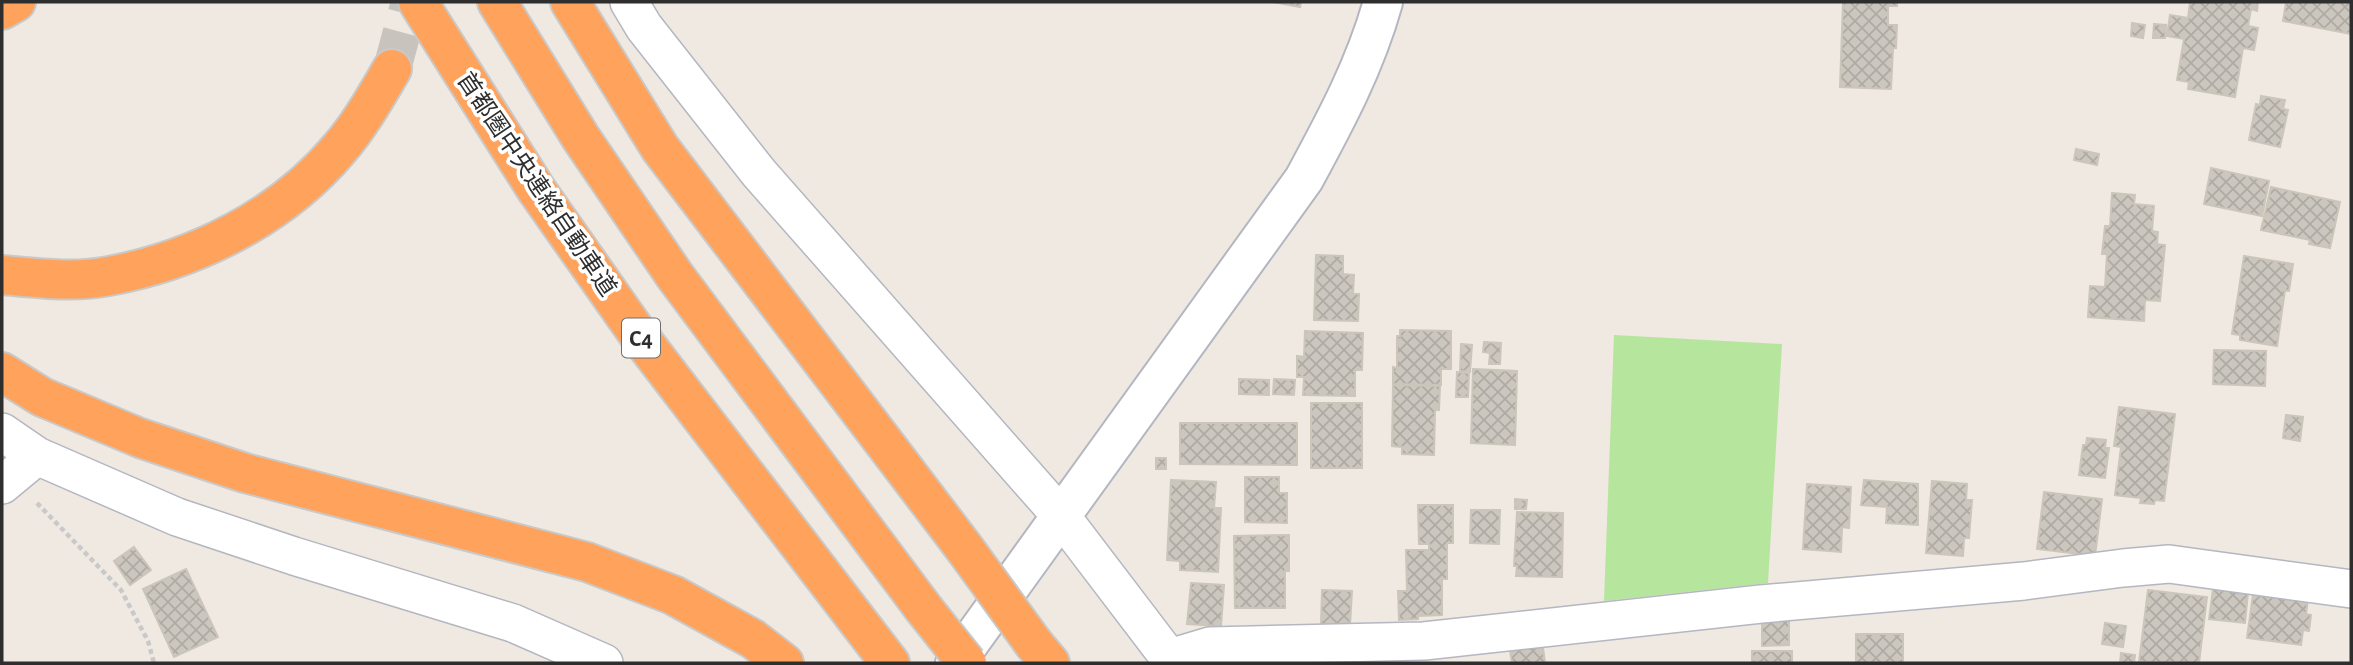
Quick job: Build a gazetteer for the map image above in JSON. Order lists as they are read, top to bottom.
{
  "streets": {
    "highway": ["首都圏中央連絡自動車道", "C4"]
  }
}
